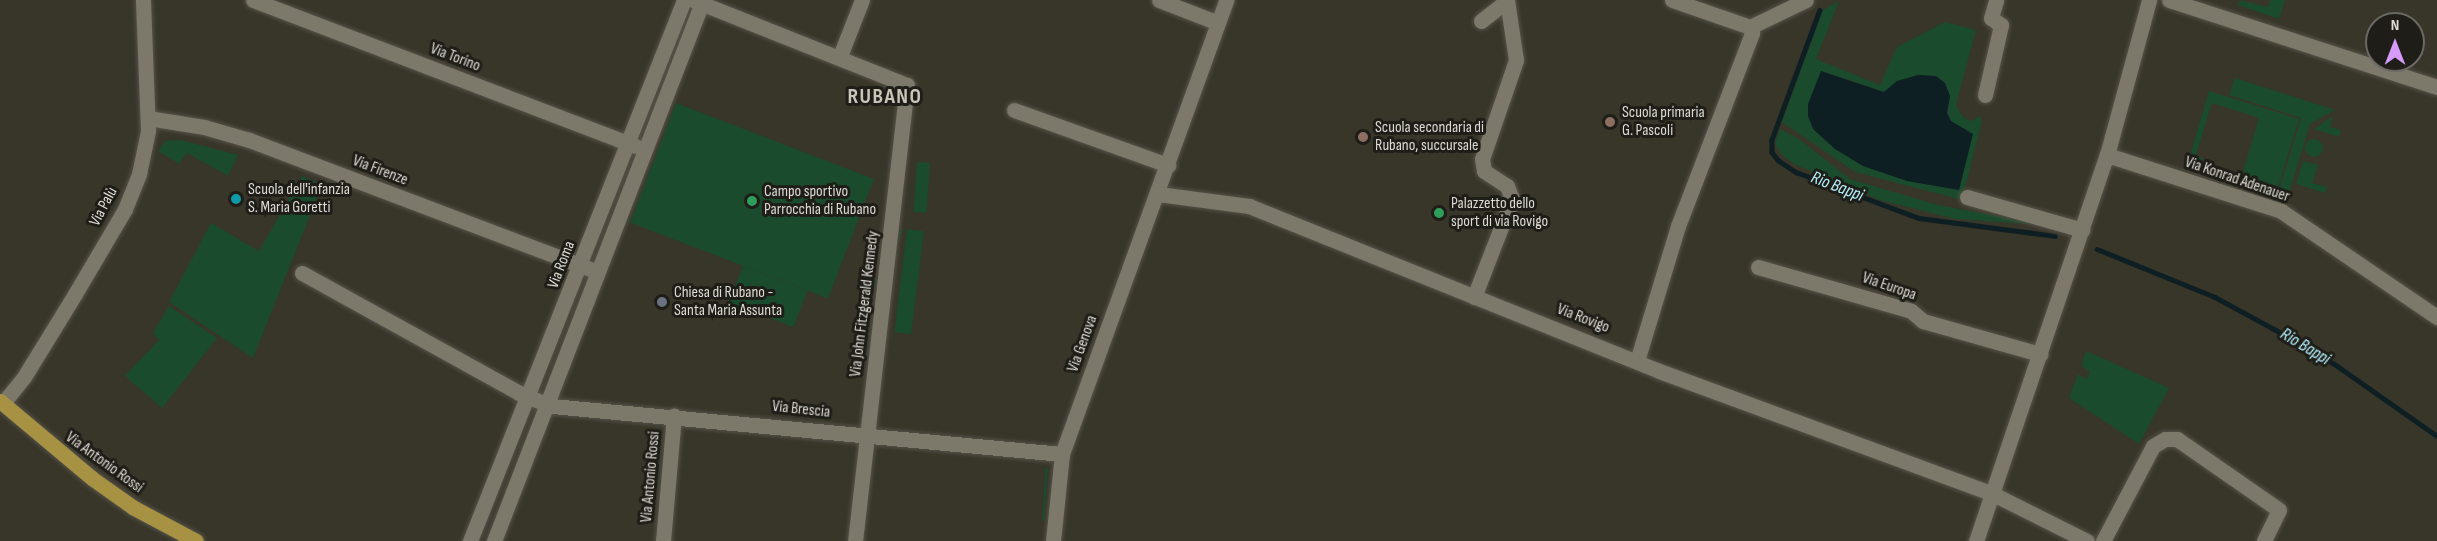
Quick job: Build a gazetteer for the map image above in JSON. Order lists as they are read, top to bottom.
{
  "streets": {
    "main road": ["Via Antonio Rossi"],
    "street": [
      "Via Torino",
      "Via Firenze",
      "Via Konrad Adenauer",
      "Via Palù",
      "Via Roma",
      "Via Europa",
      "Via John Fitzgerald Kennedy",
      "Via Rovigo",
      "Via Genova",
      "Via Brescia"
    ]
  },
  "crossings": [
    ["Via Torino", "Via Roma"],
    ["Via Firenze", "Via Palù"],
    ["Via Firenze", "Via Roma"],
    ["Via Palù", "Via Antonio Rossi"],
    ["Via Roma", "Via John Fitzgerald Kennedy"],
    ["Via Roma", "Via Brescia"],
    ["Via John Fitzgerald Kennedy", "Via Brescia"],
    ["Via Rovigo", "Via Genova"],
    ["Via Genova", "Via Brescia"],
    ["Via Brescia", "Via Antonio Rossi"]
  ],
  "districts": ["RUBANO"],
  "water": ["Rio Bappi"],
  "places": [
    "Scuola primaria G. Pascoli",
    "Scuola secondaria di Rubano, succursale",
    "Scuola dell'infanzia S. Maria Goretti",
    "Campo sportivo Parrocchia di Rubano",
    "Palazzetto dello sport di via Rovigo",
    "Chiesa di Rubano - Santa Maria Assunta"
  ],
  "north": "top"
}
